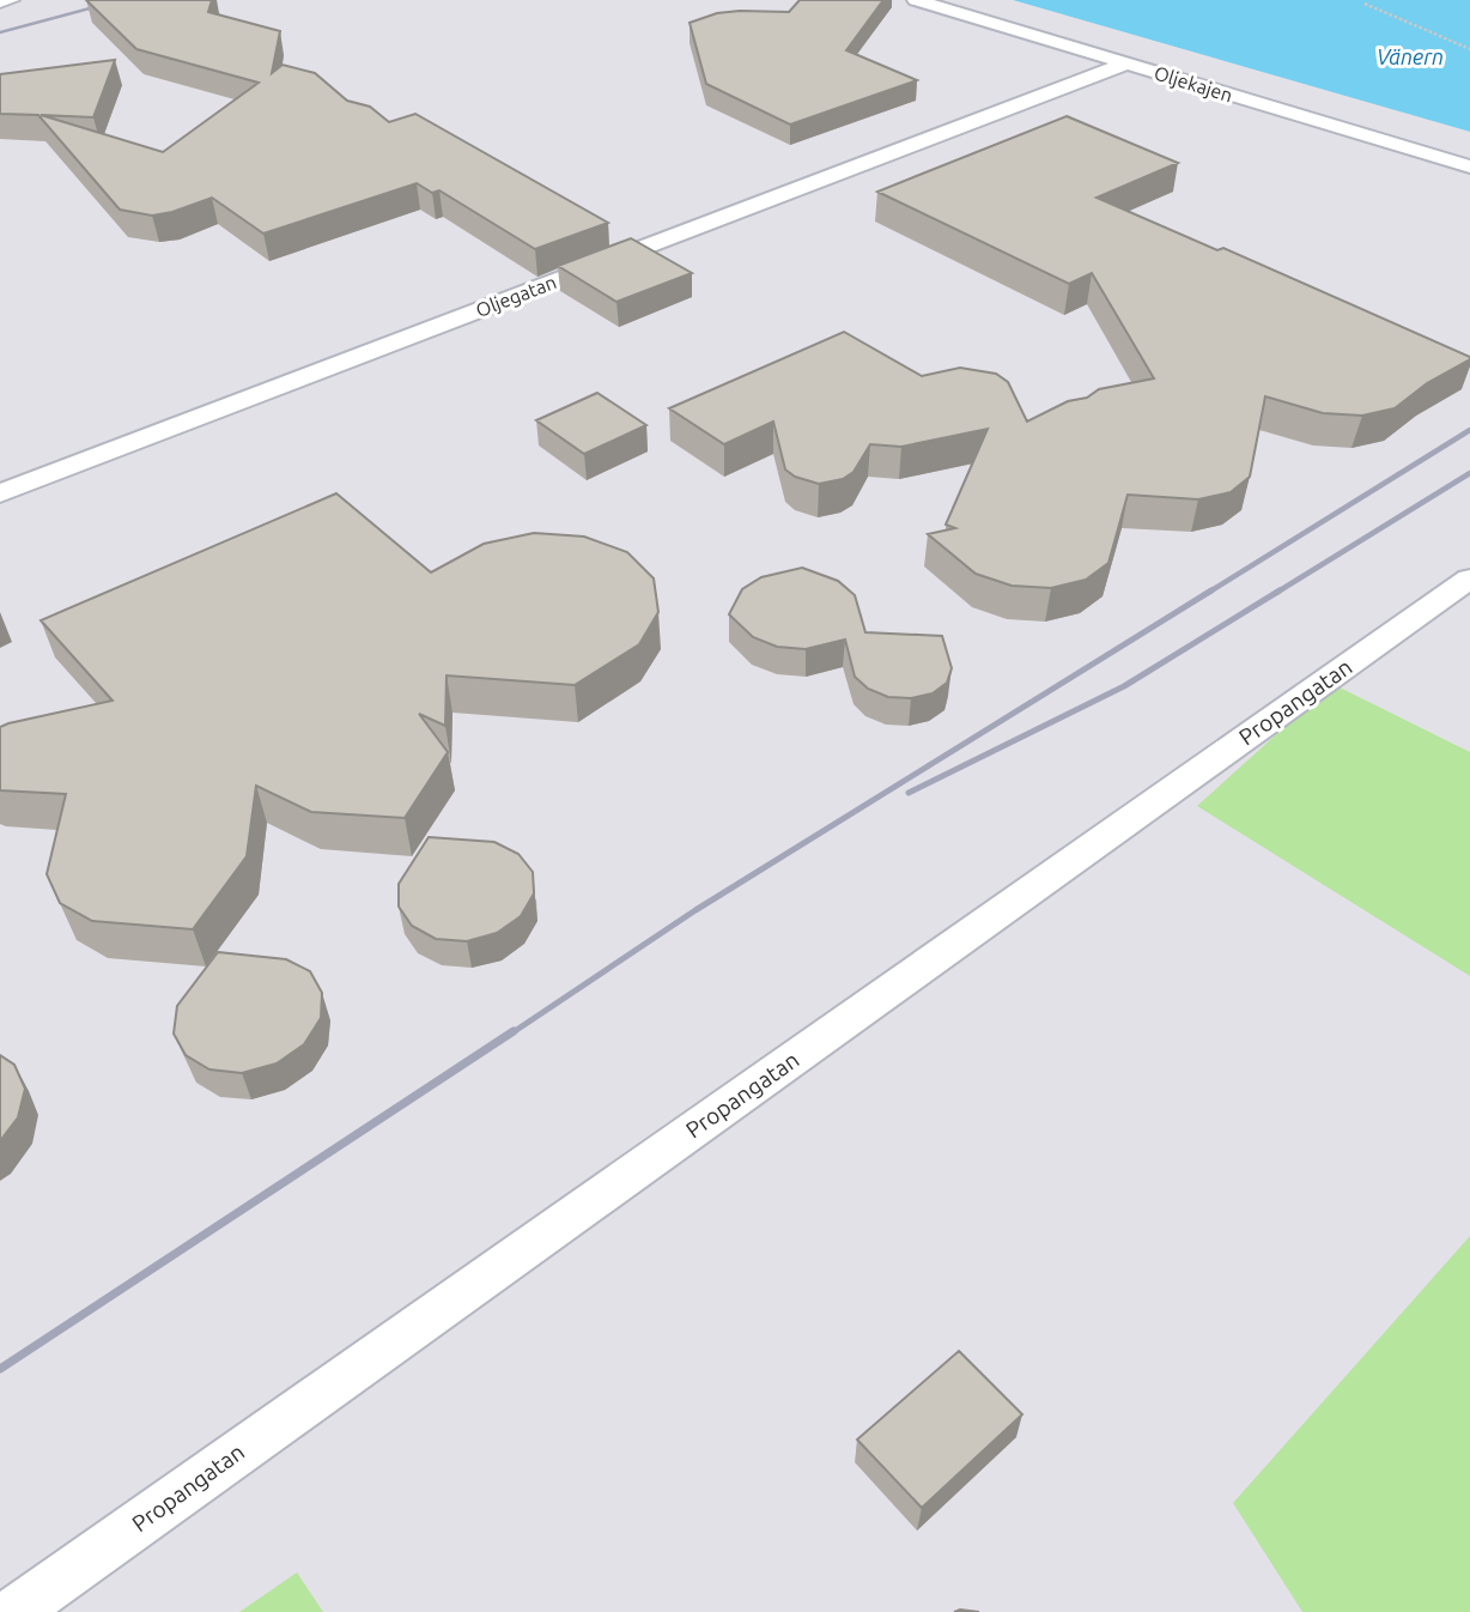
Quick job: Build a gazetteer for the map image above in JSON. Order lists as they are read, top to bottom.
{
  "streets": {
    "lane": ["Oljekajen", "Oljegatan", "Propangatan"]
  },
  "crossings": [
    ["Oljekajen", "Oljegatan"]
  ],
  "water": ["Vänern"]
}
